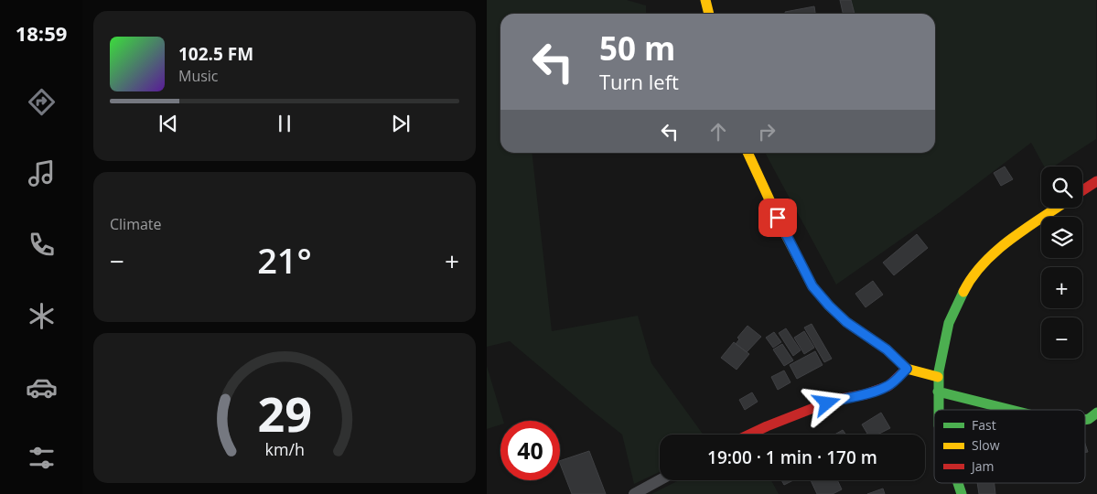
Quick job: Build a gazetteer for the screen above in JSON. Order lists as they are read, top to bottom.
{
  "legend": ["Fast", "Slow", "Jam"],
  "page": {
    "tabs": "18:59",
    "turn": ["50 m", "Turn left"],
    "song": ["102.5 FM", "Music"],
    "map_buttons": ["+", "−"],
    "tile": "Climate",
    "heat": ["−", "21°", "+"],
    "limit": "40",
    "trip": "19:00 · 1 min · 170 m",
    "gauge": ["29", "km/h"]
  }
}
